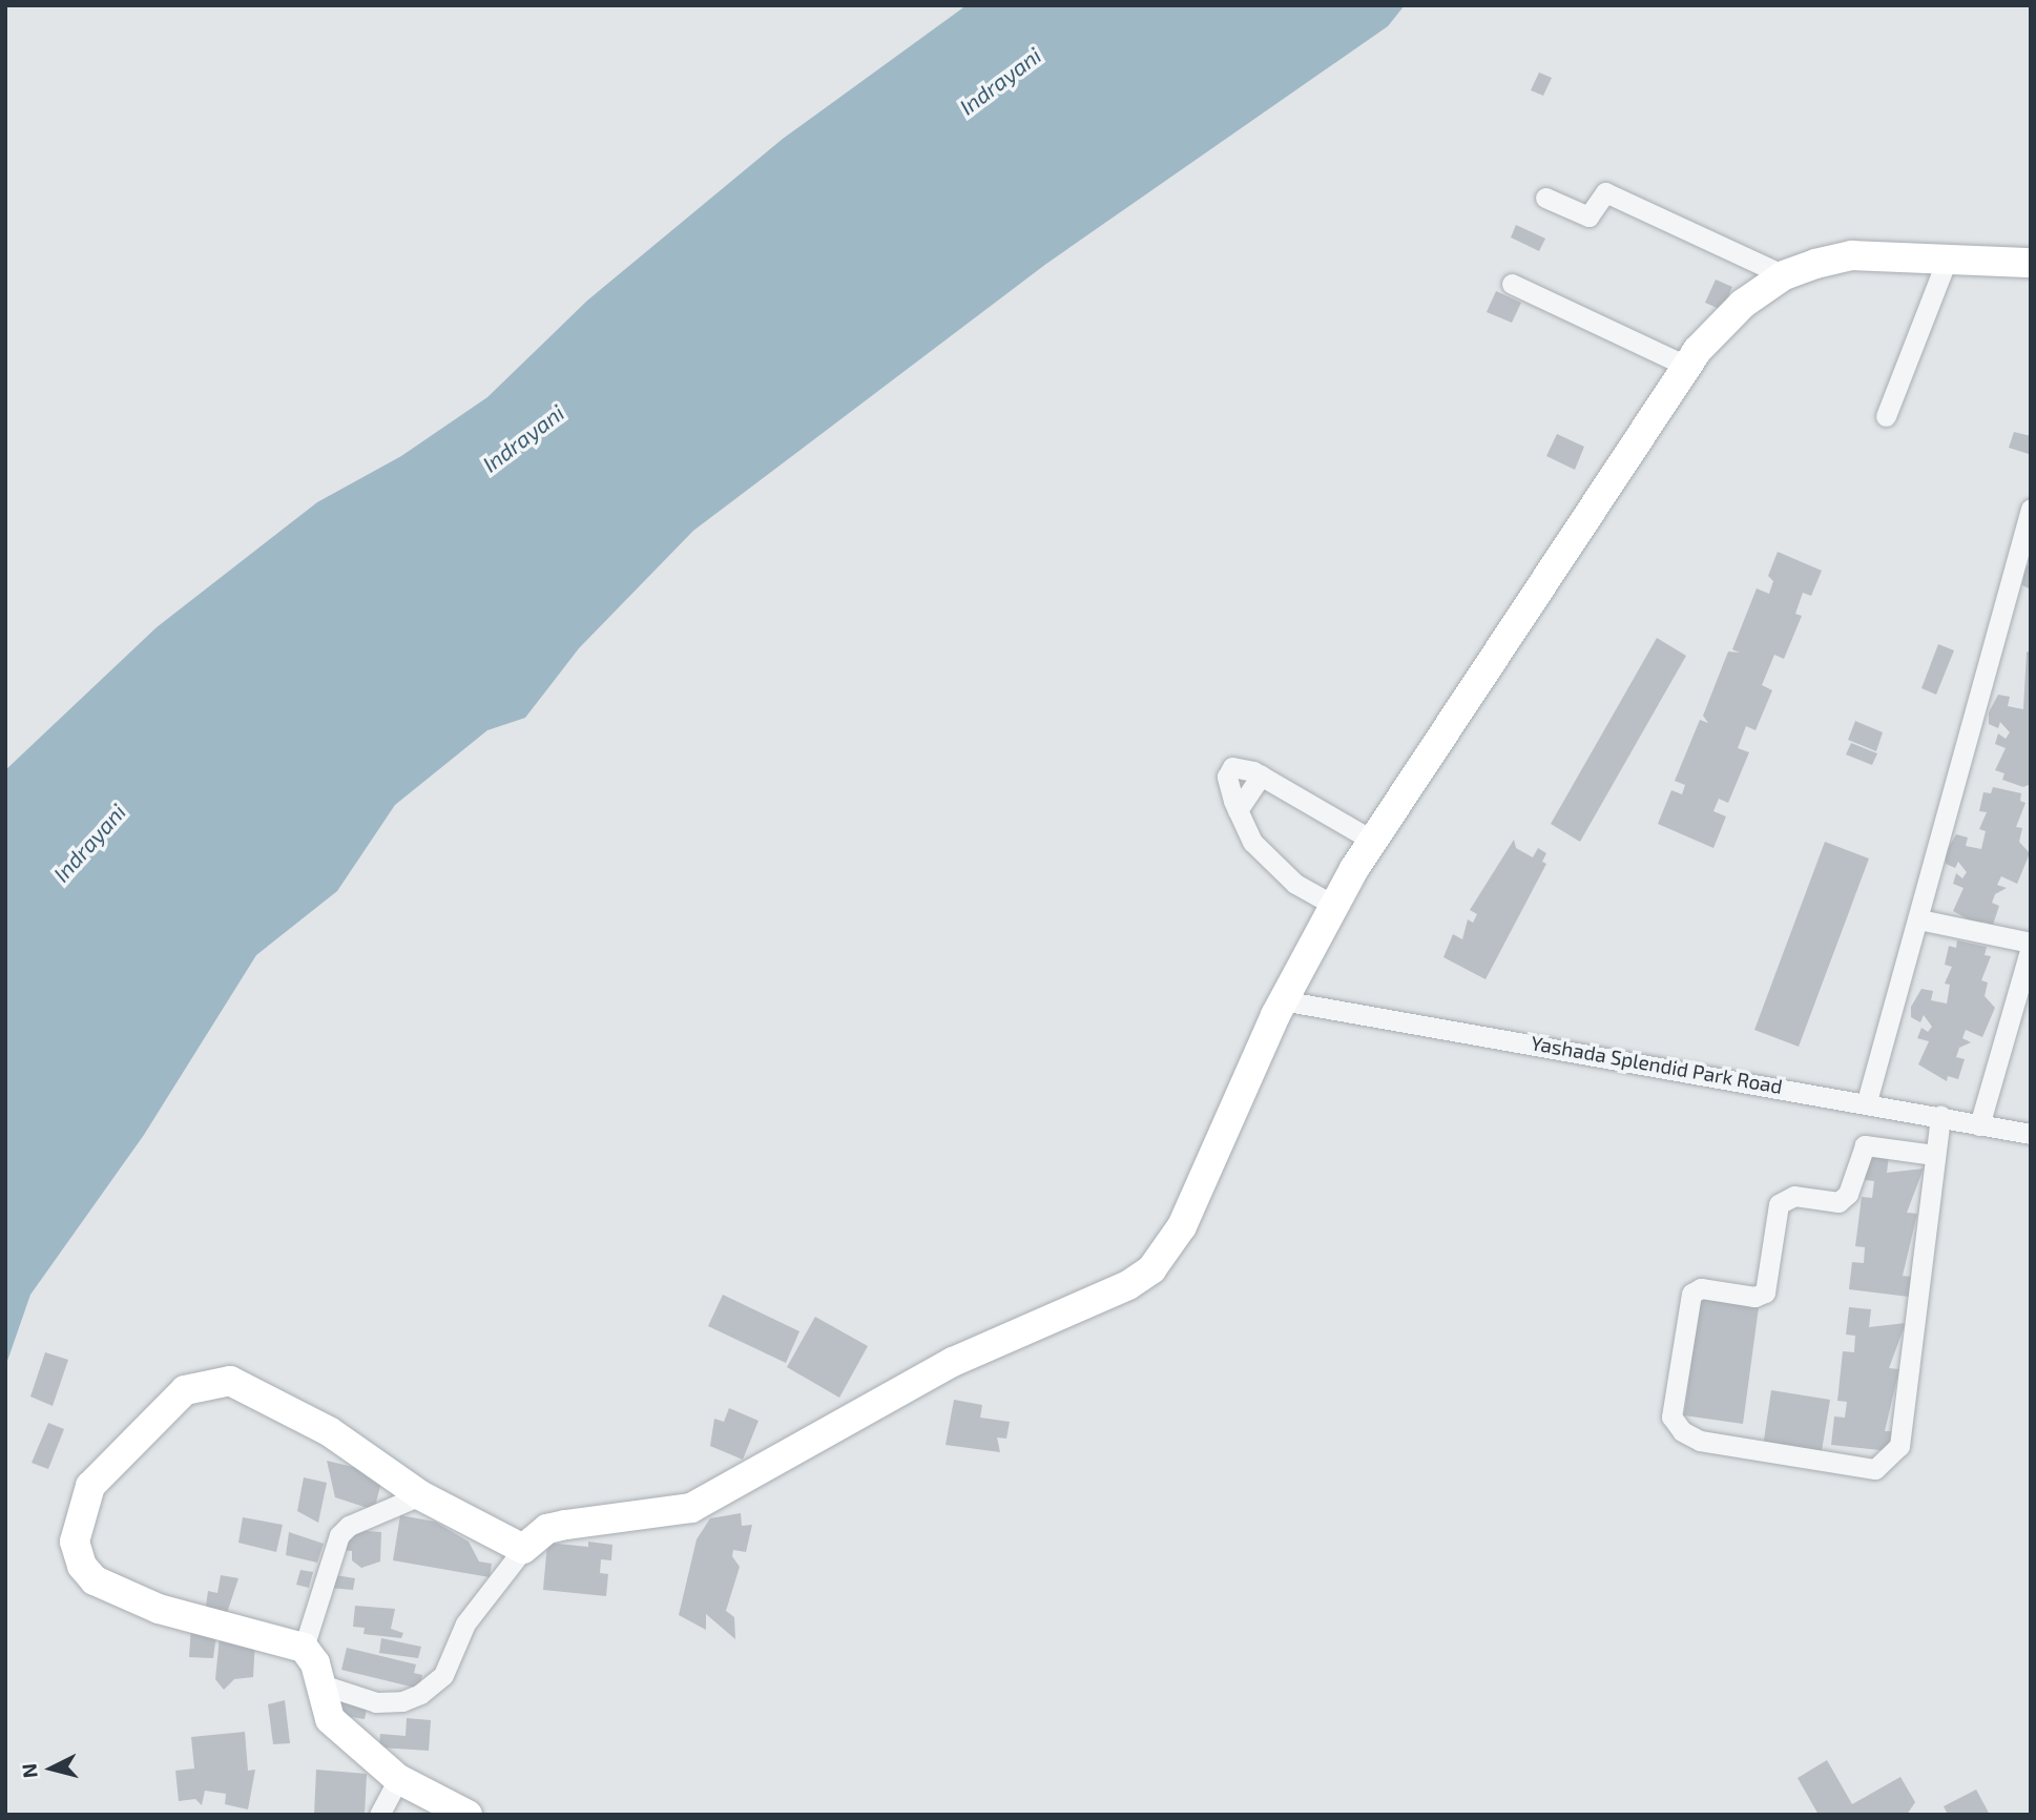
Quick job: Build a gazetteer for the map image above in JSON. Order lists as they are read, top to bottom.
{
  "streets": {
    "street": ["Yashada Splendid Park Road"]
  },
  "water": ["Indrayani"],
  "north": "left"
}
